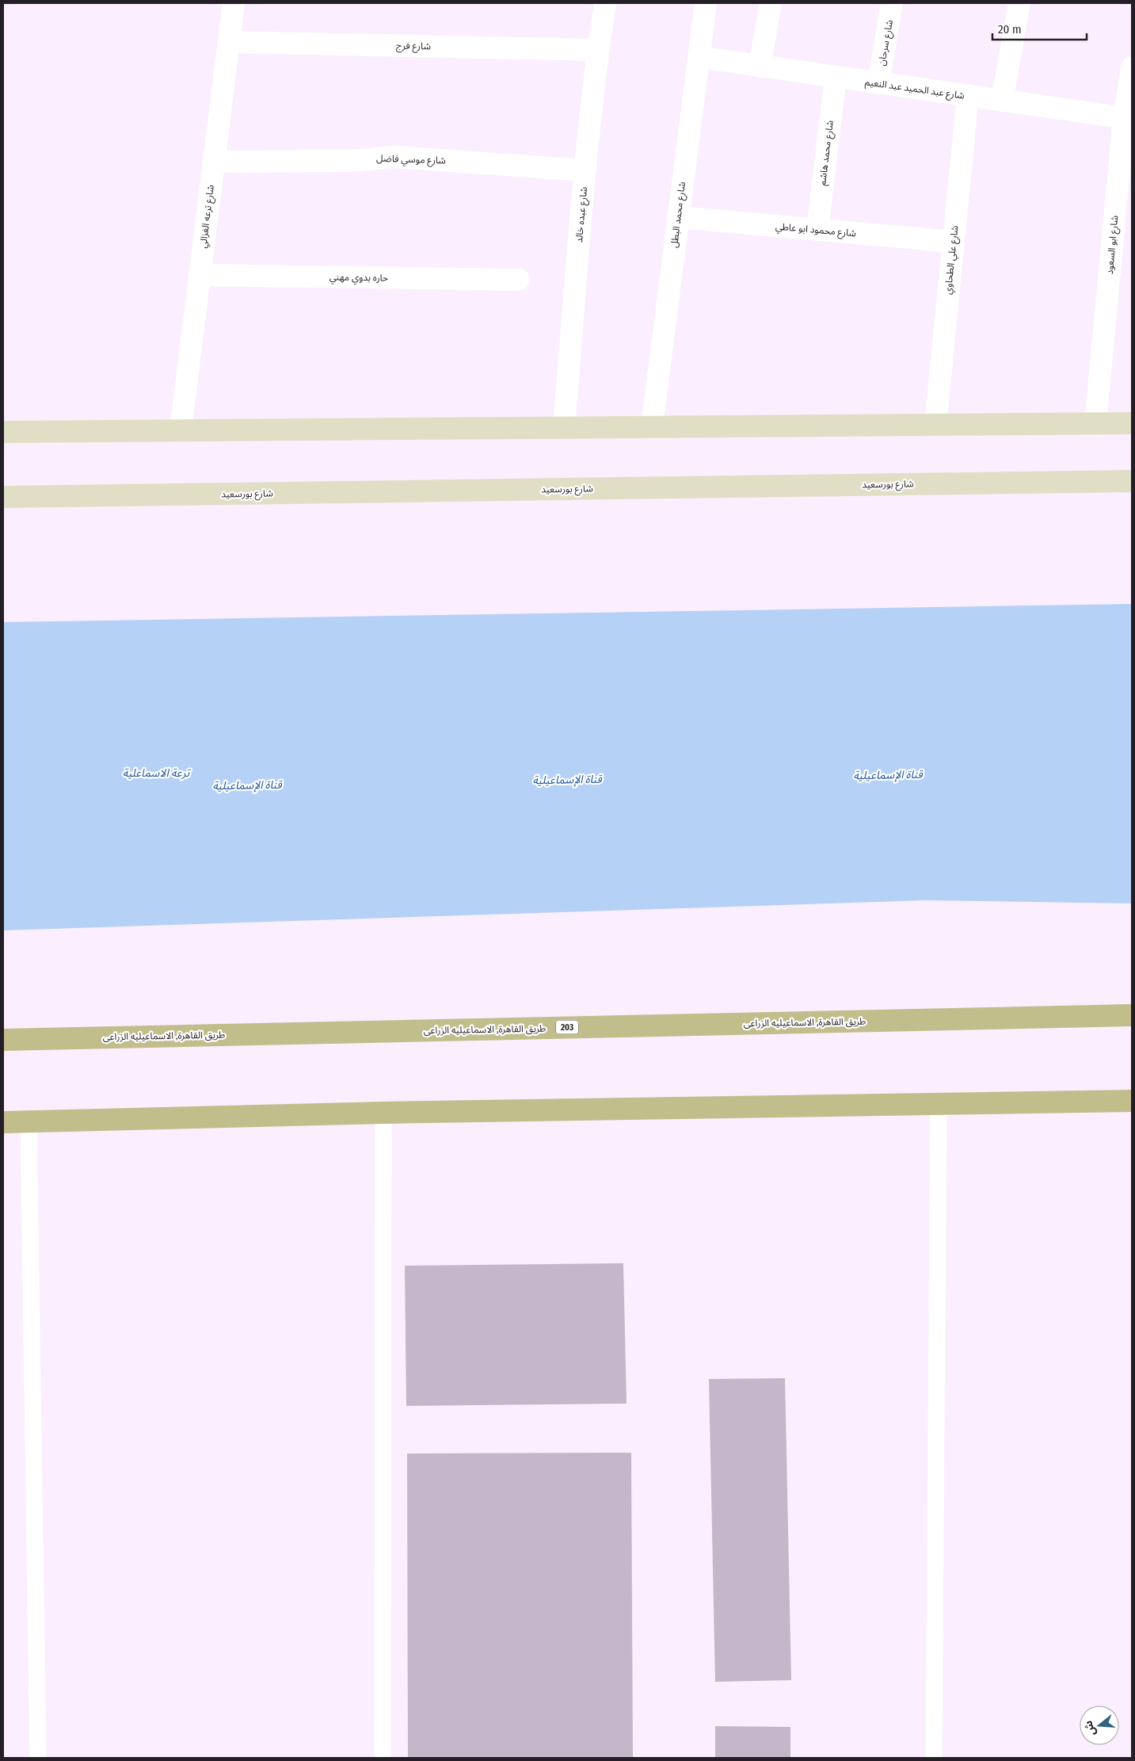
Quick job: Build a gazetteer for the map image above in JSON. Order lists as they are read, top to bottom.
{
  "streets": {
    "main road": ["شارع بورسعيد", "طريق القاهرة, الاسماعيليه الزراعى", "203"],
    "street": [
      "شارع سرحان",
      "شارع فرج",
      "شارع عبد الحميد عبد النعيم",
      "شارع محمد هاشم",
      "شارع موسي فاضل",
      "شارع عبده خالد",
      "شارع محمد البطل",
      "شارع ترعه الغزالي",
      "شارع محمود ابو عاطي",
      "شارع ابو السعود",
      "شارع علي الطحاوي",
      "حاره بدوي مهني"
    ]
  },
  "crossings": [
    ["شارع سرحان", "شارع عبد الحميد عبد النعيم"],
    ["شارع فرج", "شارع عبده خالد"],
    ["شارع فرج", "شارع ترعه الغزالي"],
    ["شارع عبد الحميد عبد النعيم", "شارع محمد هاشم"],
    ["شارع عبد الحميد عبد النعيم", "شارع محمد البطل"],
    ["شارع عبد الحميد عبد النعيم", "شارع ابو السعود"],
    ["شارع عبد الحميد عبد النعيم", "شارع علي الطحاوي"],
    ["شارع محمد هاشم", "شارع محمود ابو عاطي"],
    ["شارع موسي فاضل", "شارع عبده خالد"],
    ["شارع موسي فاضل", "شارع ترعه الغزالي"],
    ["شارع محمد البطل", "شارع محمود ابو عاطي"],
    ["شارع ترعه الغزالي", "حاره بدوي مهني"],
    ["شارع محمود ابو عاطي", "شارع علي الطحاوي"]
  ],
  "water": ["ترعة الاسماعلية", "قناة الإسماعيلية"],
  "scale_bar": "20 m",
  "north": "left"
}
